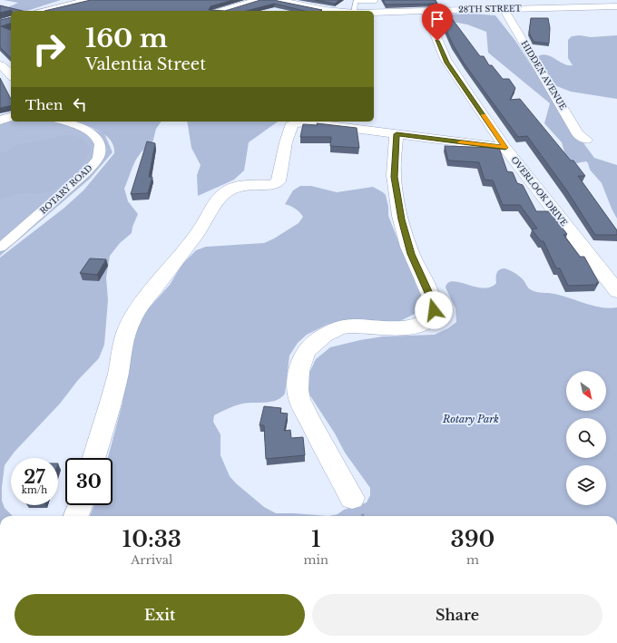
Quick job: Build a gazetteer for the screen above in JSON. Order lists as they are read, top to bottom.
{
  "streets": {
    "street": [
      "28TH STREET",
      "HIDDEN AVENUE",
      "ROTARY ROAD",
      "OVERLOOK DRIVE"
    ]
  },
  "crossings": [
    ["28TH STREET", "HIDDEN AVENUE"],
    ["28TH STREET", "OVERLOOK DRIVE"]
  ],
  "parks": ["Rotary Park"],
  "north": "bottom right",
  "page": {
    "turn": ["160 m", "Valentia Street"],
    "then": "Then",
    "speed": "27 km/h",
    "limit": "30",
    "eta": [
      "10:33",
      "Arrival",
      "1",
      "min",
      "390",
      "m"
    ],
    "buttons": ["Exit", "Share"]
  }
}
